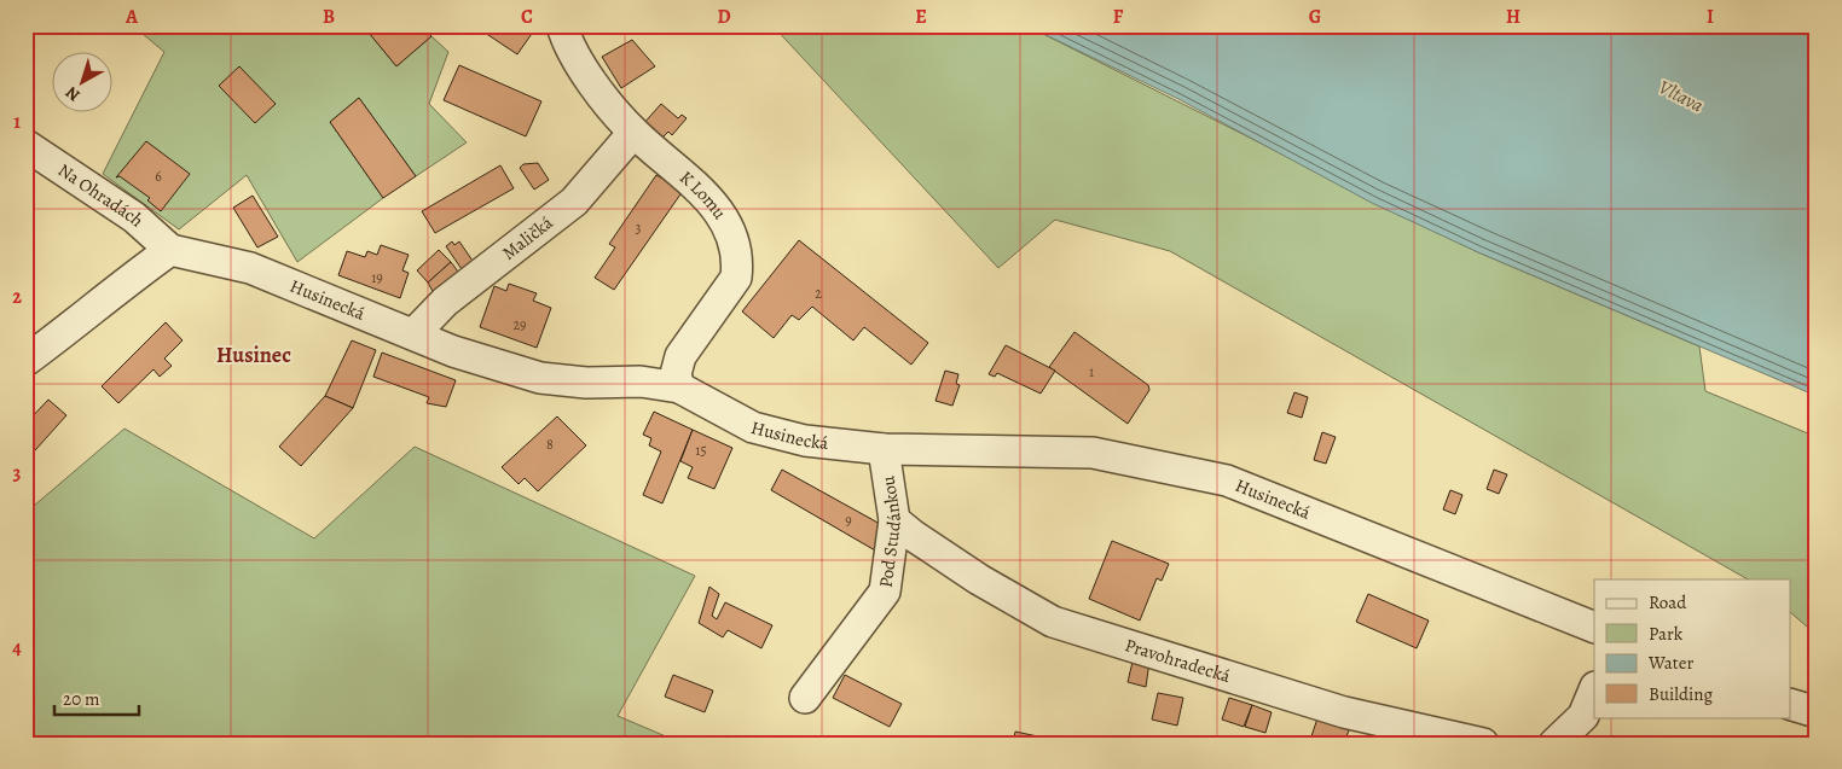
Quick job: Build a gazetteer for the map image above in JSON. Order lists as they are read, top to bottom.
{
  "streets": {
    "street": [
      "K Lomu",
      "Na Ohradách",
      "Maličká",
      "Husinecká",
      "Pod Studánkou",
      "Pravohradecká"
    ]
  },
  "crossings": [
    ["K Lomu", "Maličká"],
    ["K Lomu", "Husinecká"],
    ["Na Ohradách", "Husinecká"],
    ["Maličká", "Husinecká"],
    ["Husinecká", "Pod Studánkou"],
    ["Pod Studánkou", "Pravohradecká"]
  ],
  "districts": ["Husinec"],
  "water": ["Vltava"],
  "house_numbers": [
    "6",
    "3",
    "19",
    "2",
    "29",
    "1",
    "8",
    "15",
    "9"
  ],
  "legend": [
    "Road",
    "Park",
    "Water",
    "Building"
  ],
  "scale_bar": "20 m",
  "north": "bottom left",
  "grid": {
    "columns": [
      "A",
      "B",
      "C",
      "D",
      "E",
      "F",
      "G",
      "H",
      "I"
    ],
    "rows": [
      "1",
      "2",
      "3",
      "4"
    ]
  }
}
